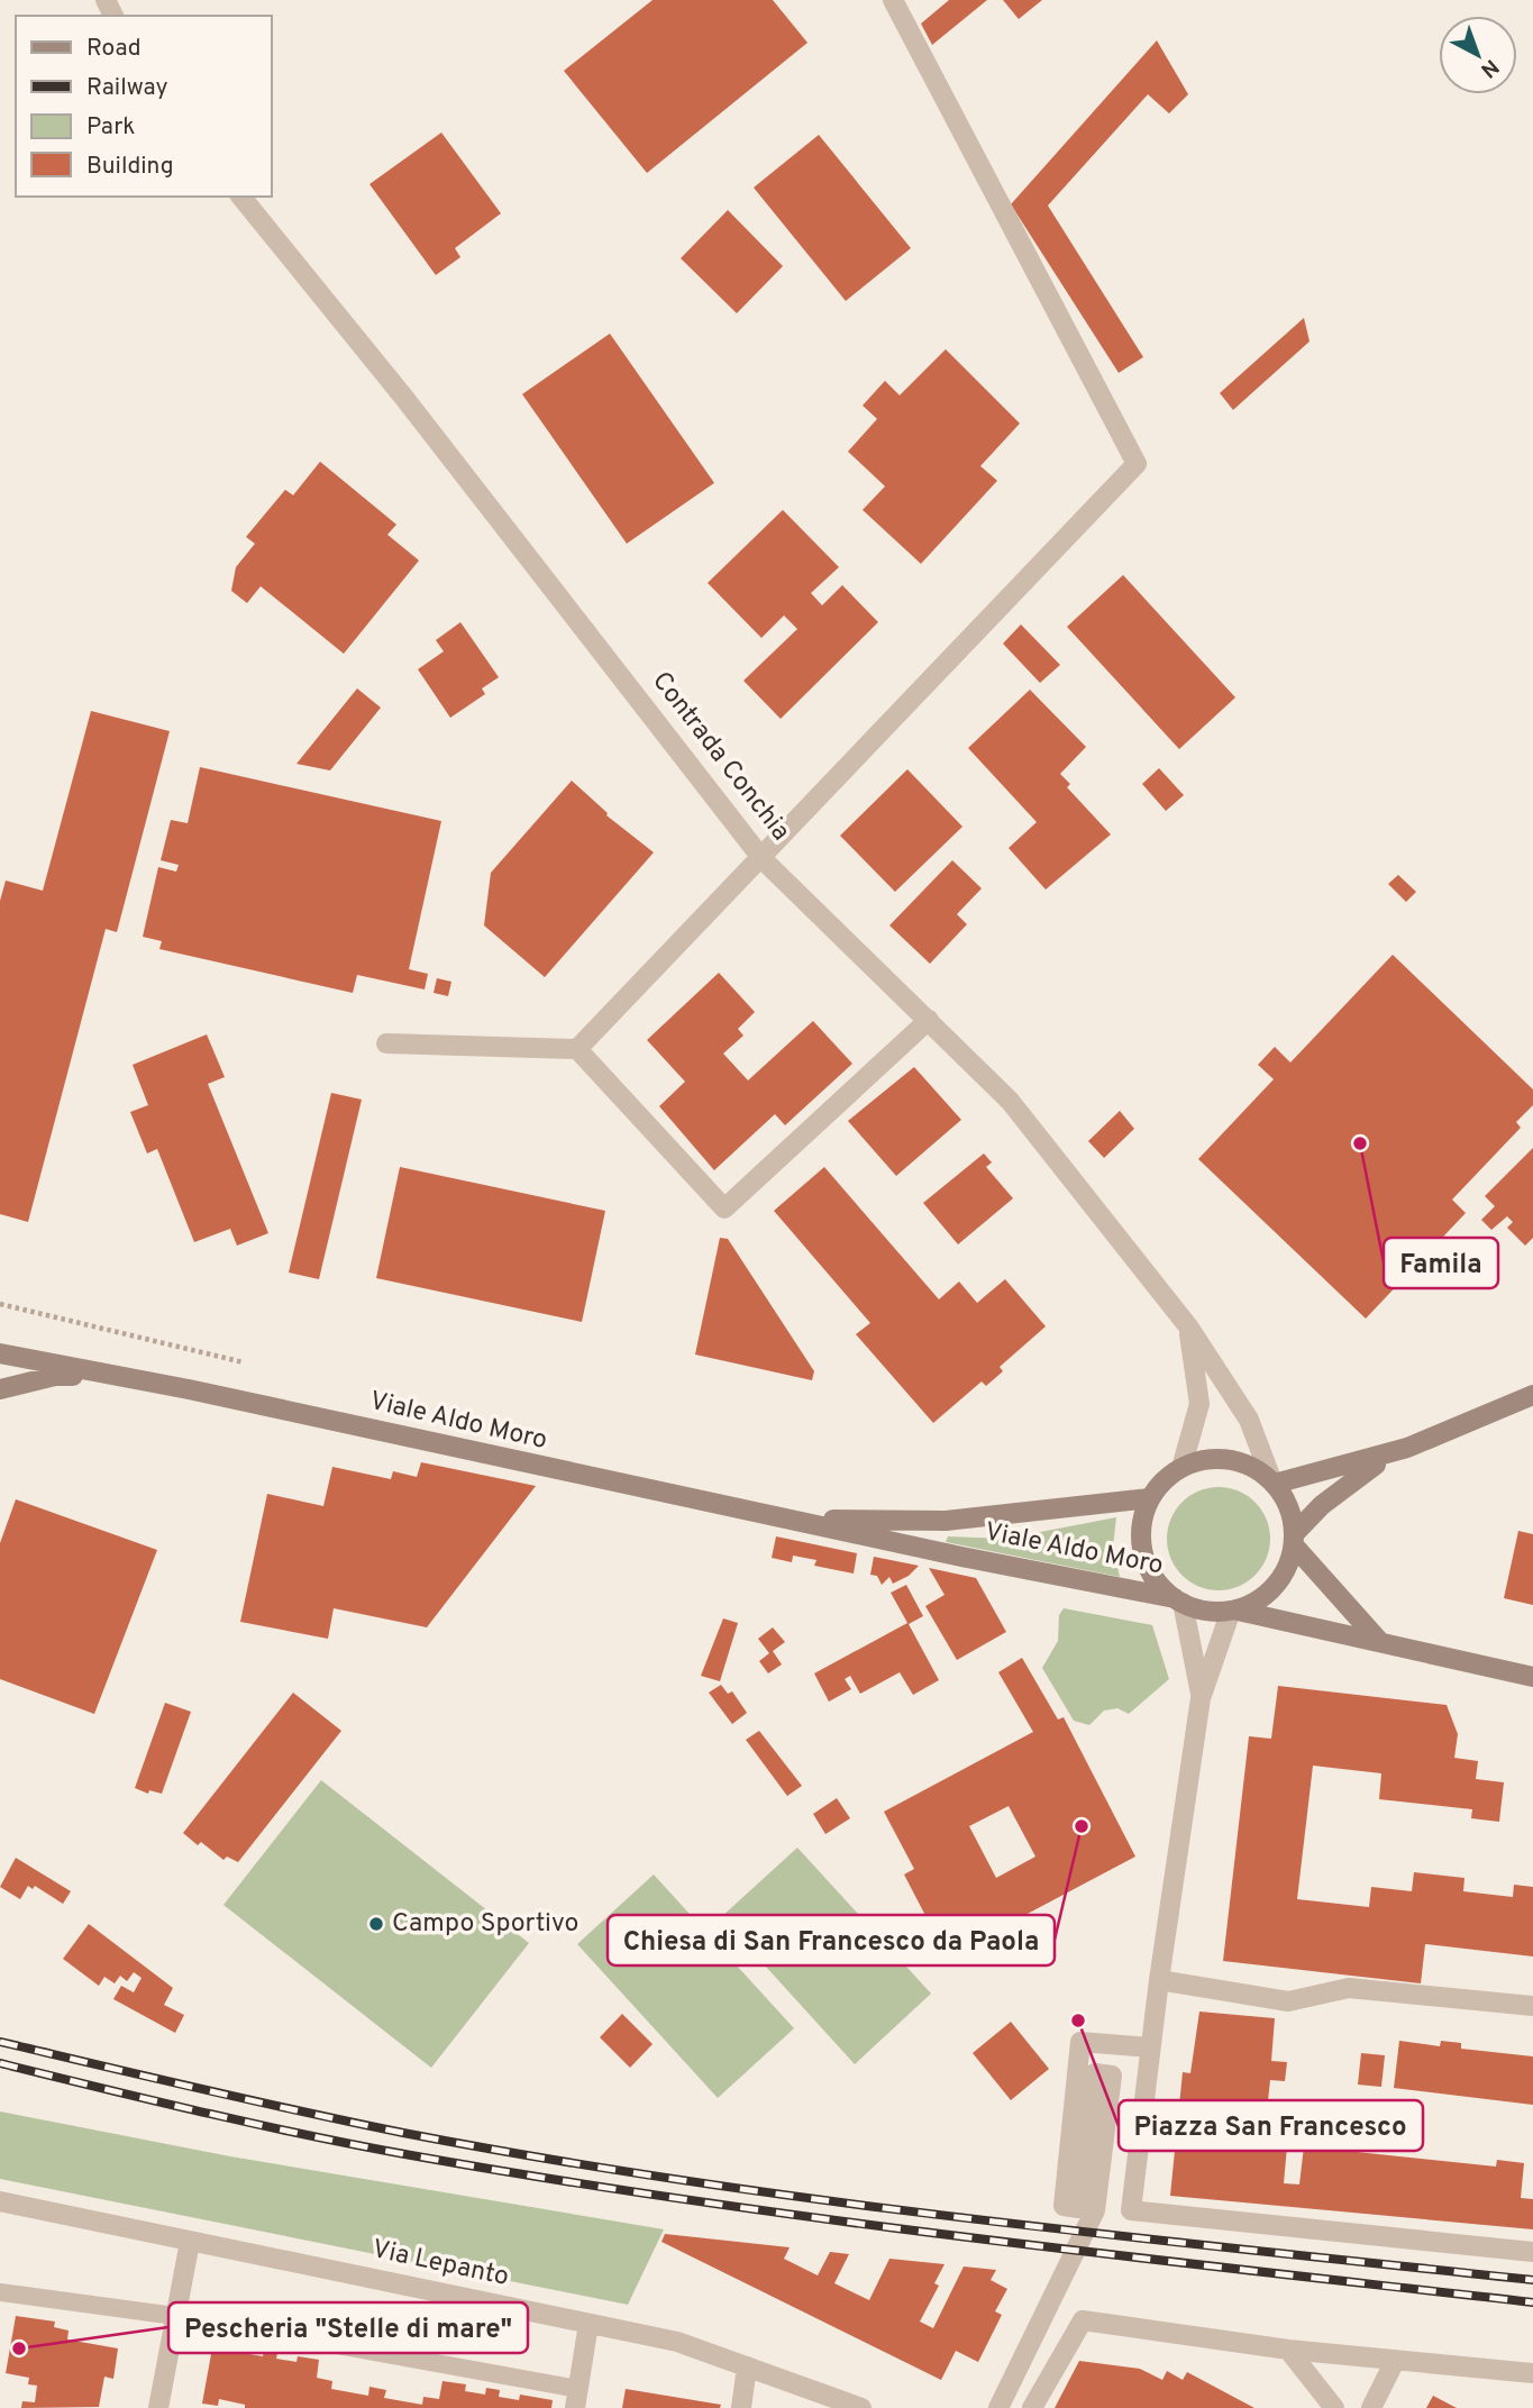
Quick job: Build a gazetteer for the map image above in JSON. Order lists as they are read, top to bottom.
{
  "streets": {
    "main road": ["Viale Aldo Moro"],
    "street": ["Contrada Conchia", "Via Lepanto"]
  },
  "crossings": [
    ["Contrada Conchia", "Viale Aldo Moro"]
  ],
  "places": [
    "Famila",
    "Chiesa di San Francesco da Paola",
    "Campo Sportivo",
    "Piazza San Francesco",
    "Pescheria \"Stelle di mare\""
  ],
  "legend": [
    "Road",
    "Railway",
    "Park",
    "Building"
  ],
  "north": "bottom right"
}
